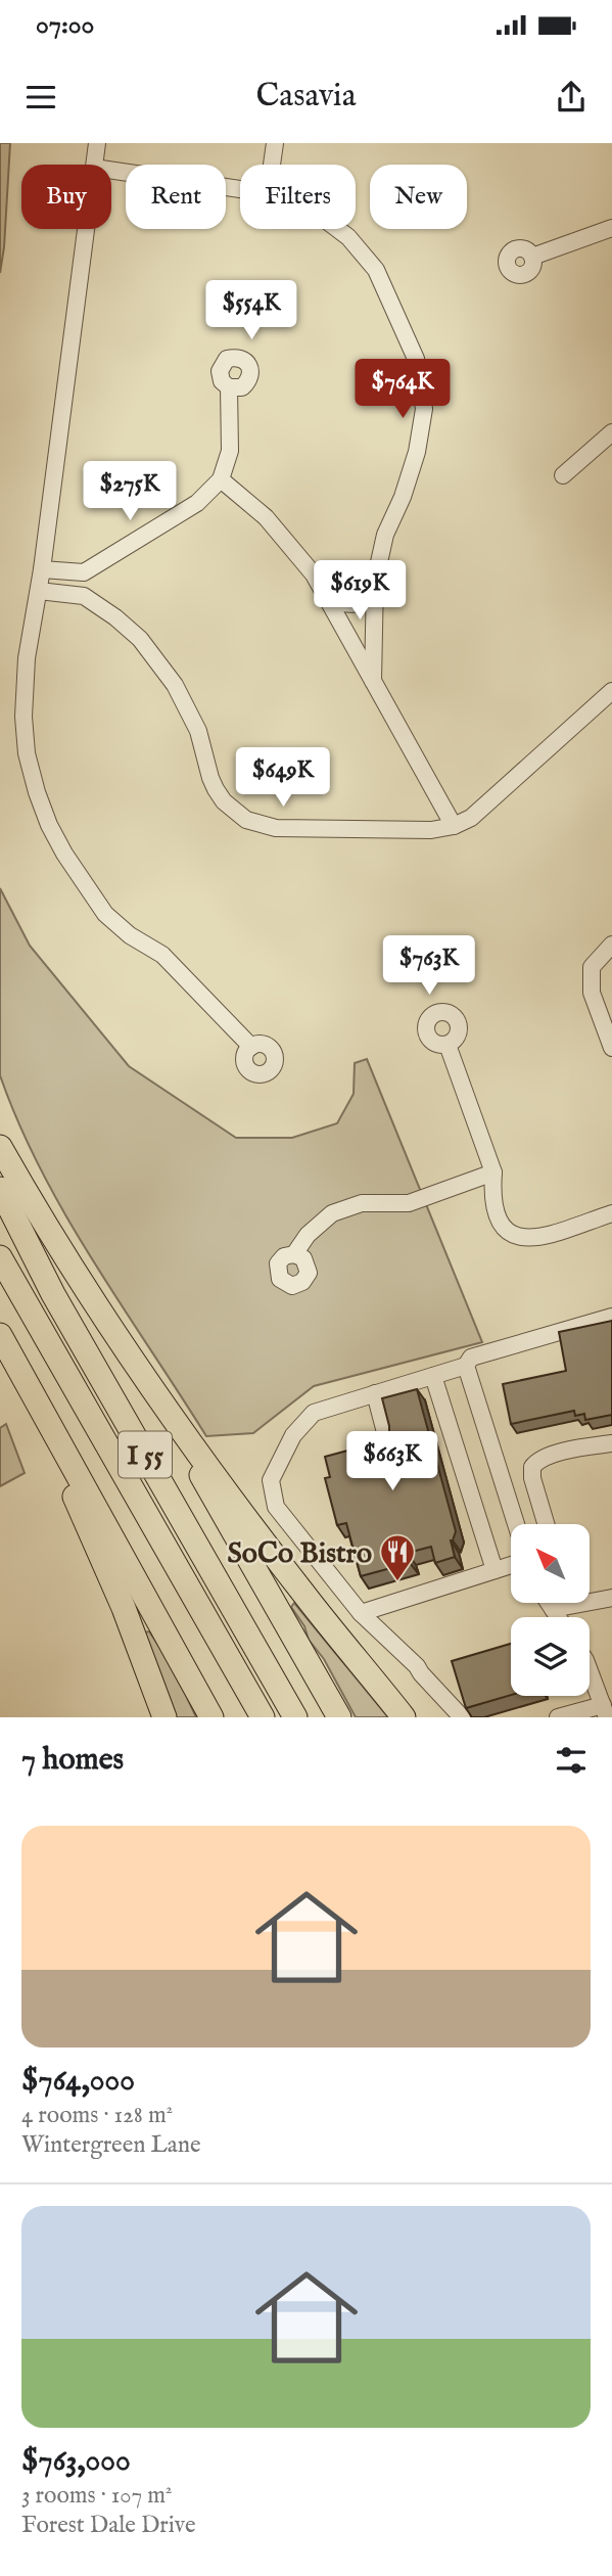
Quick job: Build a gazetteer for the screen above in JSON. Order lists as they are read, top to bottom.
{
  "streets": {
    "highway": ["I 55"]
  },
  "places": {
    "restaurant": ["SoCo Bistro"]
  },
  "north": "top left",
  "page": {
    "status": "07:00",
    "header": "Casavia",
    "chip": [
      "Buy",
      "Rent",
      "Filters",
      "New"
    ],
    "price": [
      "$554K",
      "$764K",
      "$275K",
      "$619K",
      "$649K",
      "$763K",
      "$663K"
    ],
    "heading": "7 homes",
    "list": [
      {
        "name": "$764,000",
        "note": "4 rooms · 128 m² · Wintergreen Lane"
      },
      {
        "name": "$763,000",
        "note": "3 rooms · 107 m² · Forest Dale Drive"
      }
    ]
  }
}
